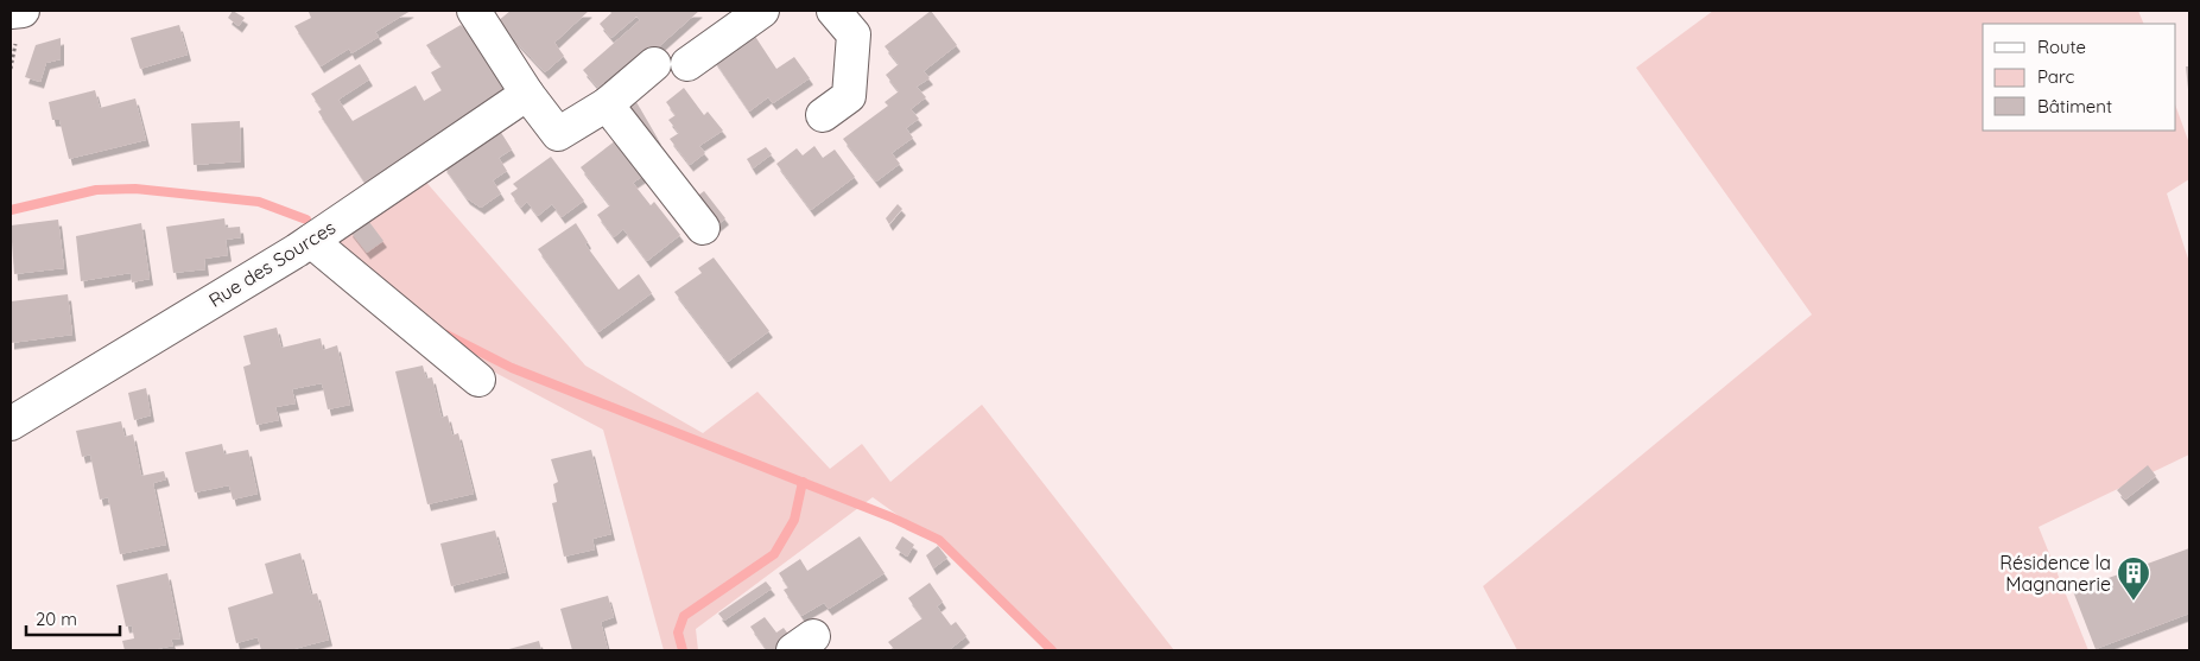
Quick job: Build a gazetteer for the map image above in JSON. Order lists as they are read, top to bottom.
{
  "streets": {
    "street": ["Rue des Sources"]
  },
  "places": {
    "building": ["Résidence la Magnanerie"]
  },
  "legend": ["Route", "Parc", "Bâtiment"],
  "scale_bar": "20 m"
}
